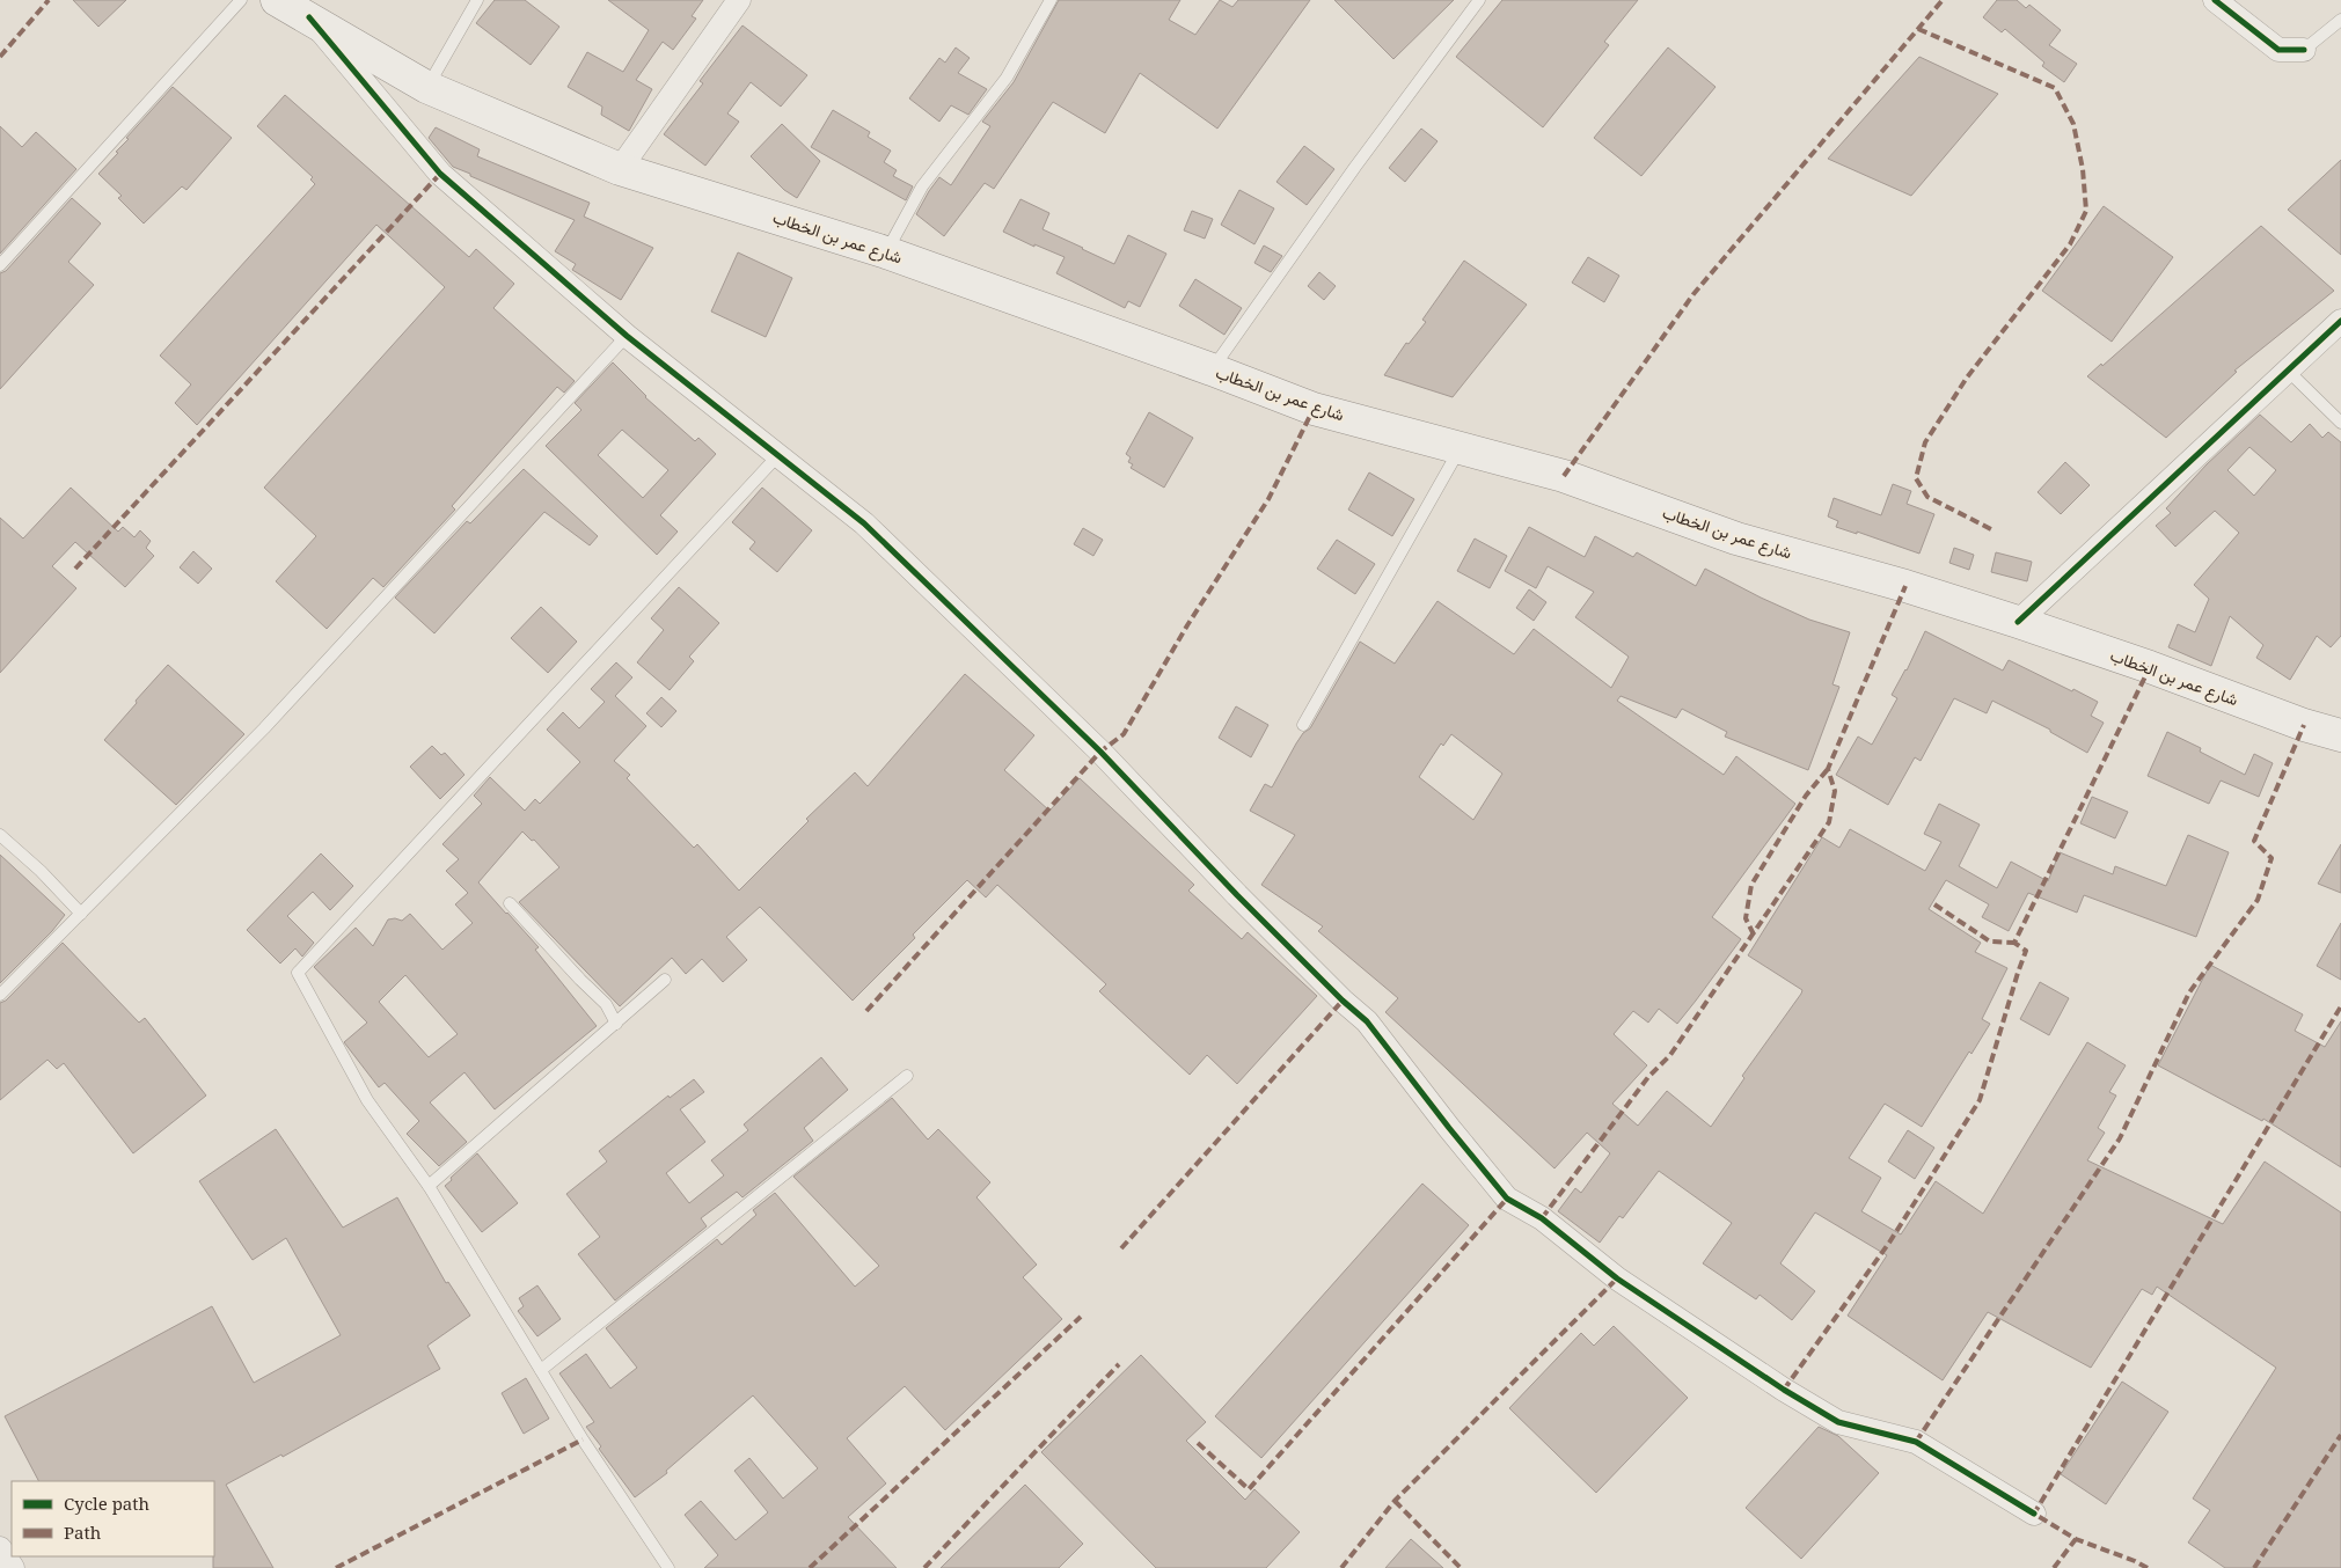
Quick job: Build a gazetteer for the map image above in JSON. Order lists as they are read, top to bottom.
{
  "streets": {
    "main road": ["شارع عمر بن الخطاب"]
  },
  "legend": ["Cycle path", "Path"]
}
